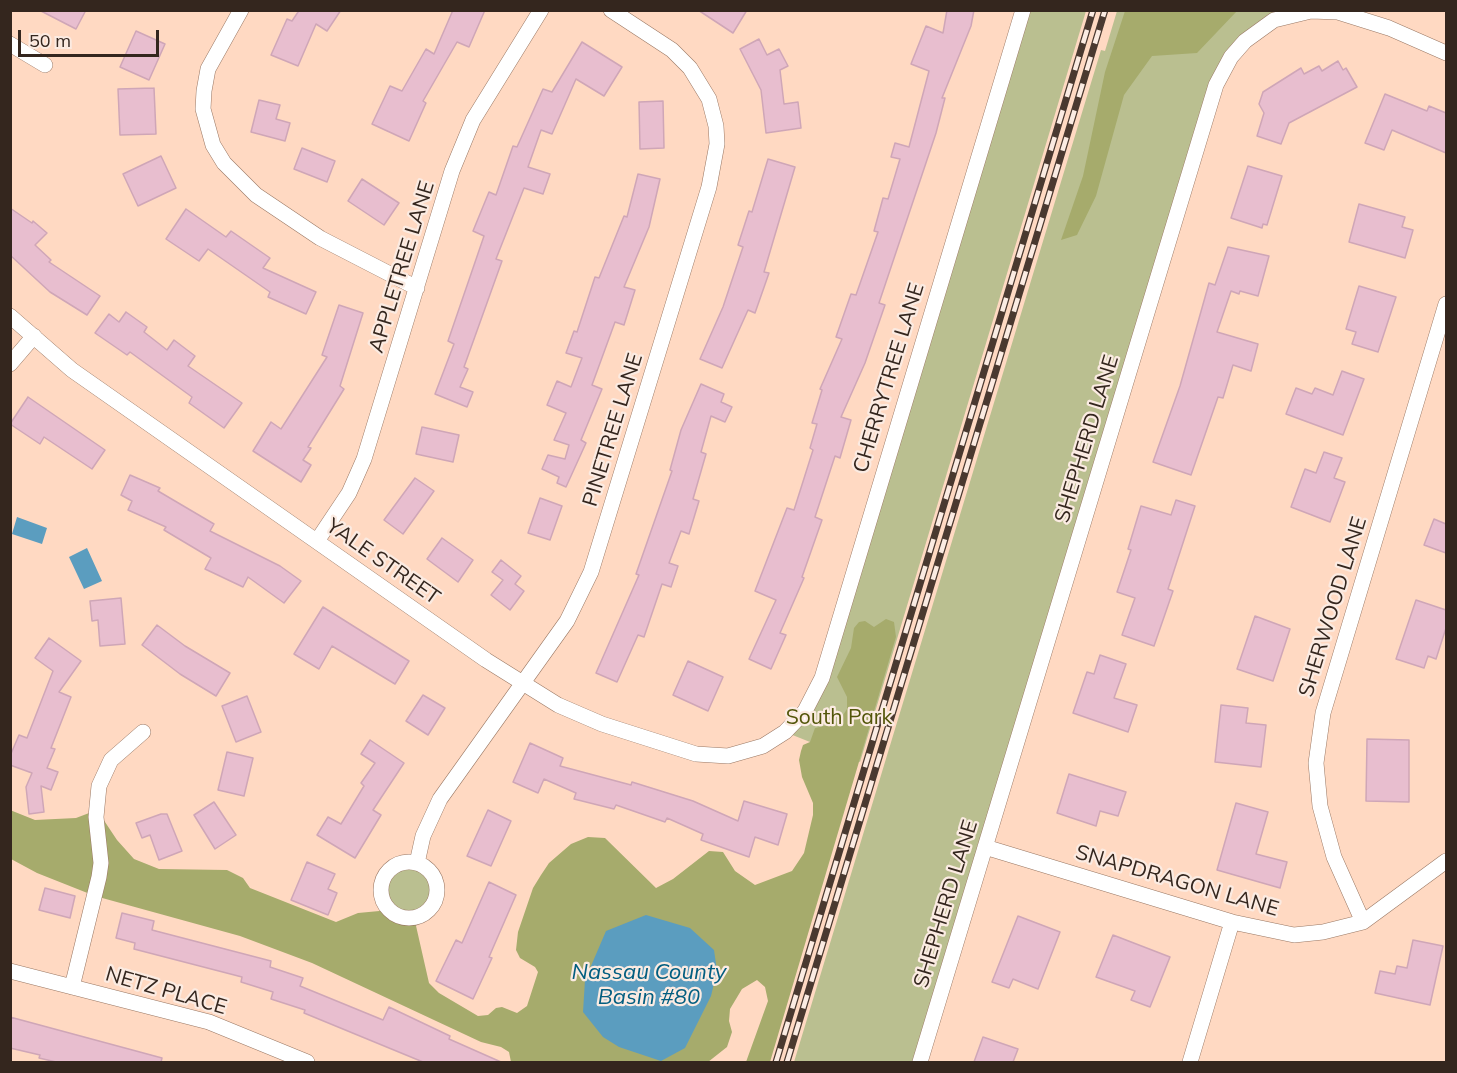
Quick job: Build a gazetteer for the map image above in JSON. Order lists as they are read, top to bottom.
{
  "streets": {
    "street": [
      "APPLETREE LANE",
      "CHERRYTREE LANE",
      "PINETREE LANE",
      "SHEPHERD LANE",
      "YALE STREET",
      "SHERWOOD LANE",
      "SNAPDRAGON LANE",
      "NETZ PLACE"
    ]
  },
  "crossings": [
    ["APPLETREE LANE", "YALE STREET"],
    ["CHERRYTREE LANE", "YALE STREET"],
    ["PINETREE LANE", "YALE STREET"],
    ["SHEPHERD LANE", "SNAPDRAGON LANE"],
    ["SHERWOOD LANE", "SNAPDRAGON LANE"]
  ],
  "water": ["Nassau County Basin #80"],
  "parks": ["South Park"],
  "scale_bar": "50 m"
}
